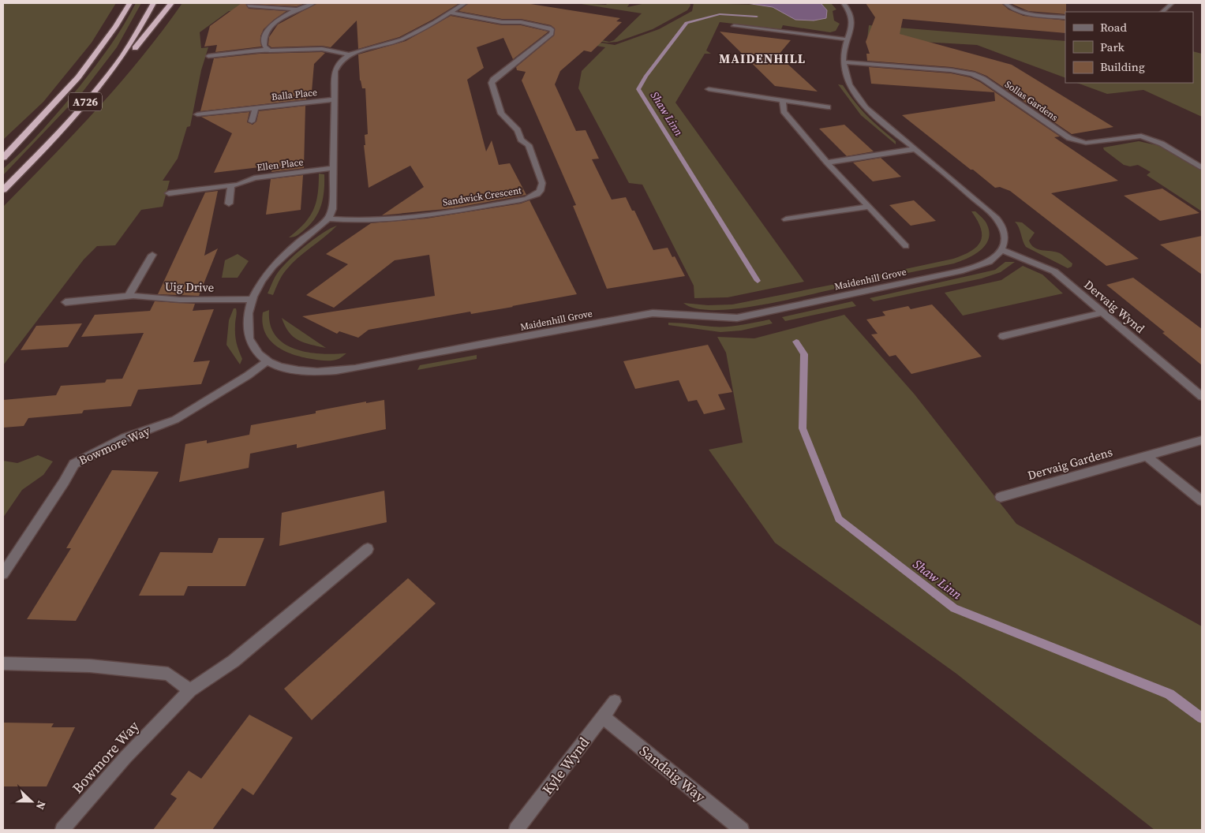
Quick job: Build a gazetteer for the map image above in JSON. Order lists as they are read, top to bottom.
{
  "streets": {
    "highway": ["A726"],
    "street": [
      "Balla Place",
      "Sollas Gardens",
      "Ellen Place",
      "Sandwick Crescent",
      "Maidenhill Grove",
      "Uig Drive",
      "Dervaig Wynd",
      "Bowmore Way",
      "Dervaig Gardens",
      "Kyle Wynd",
      "Sandaig Way"
    ]
  },
  "crossings": [
    ["Sandwick Crescent", "Maidenhill Grove"],
    ["Maidenhill Grove", "Uig Drive"],
    ["Maidenhill Grove", "Dervaig Wynd"],
    ["Maidenhill Grove", "Bowmore Way"],
    ["Kyle Wynd", "Sandaig Way"]
  ],
  "districts": ["MAIDENHILL"],
  "water": ["Shaw Linn"],
  "legend": ["Road", "Park", "Building"],
  "north": "right"
}
